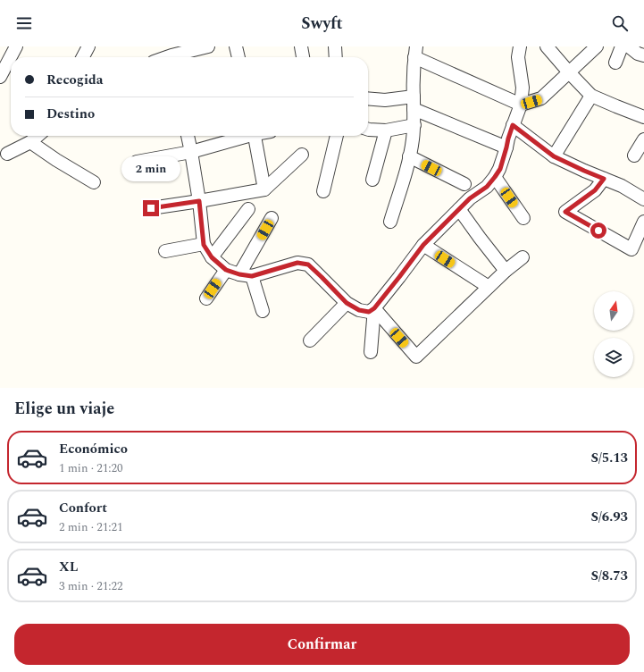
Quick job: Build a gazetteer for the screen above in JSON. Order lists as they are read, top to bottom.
{
  "north": "top",
  "page": {
    "header": "Swyft",
    "banner": ["Recogida", "Destino"],
    "bubble": "2 min",
    "heading": "Elige un viaje",
    "list": [
      {
        "name": "Económico",
        "note": "1 min · 21:20",
        "value": "S/5.13"
      },
      {
        "name": "Confort",
        "note": "2 min · 21:21",
        "value": "S/6.93"
      },
      {
        "name": "XL",
        "note": "3 min · 21:22",
        "value": "S/8.73"
      }
    ],
    "buttons": "Confirmar"
  }
}
